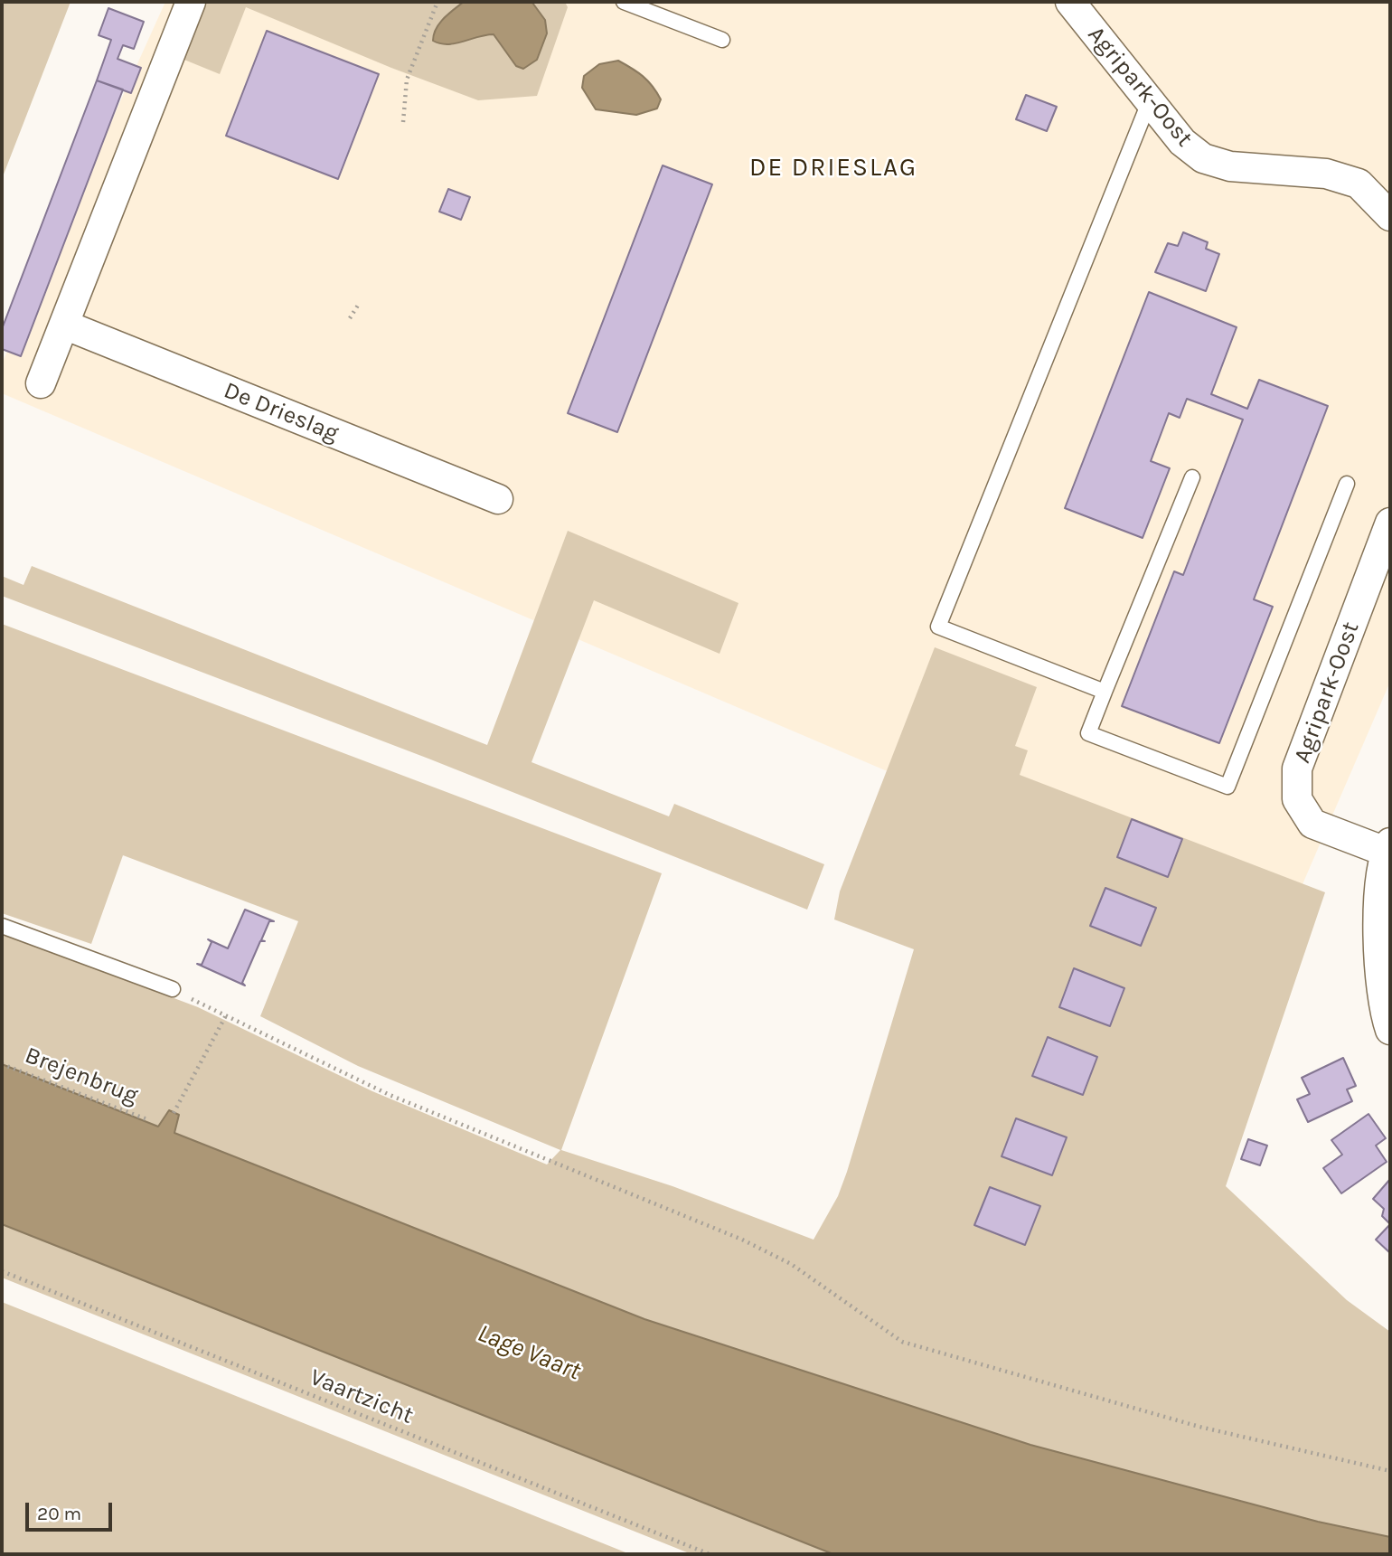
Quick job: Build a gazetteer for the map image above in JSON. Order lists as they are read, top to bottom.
{
  "streets": {
    "street": ["Agripark-Oost", "De Drieslag"],
    "path": ["Brejenbrug", "Vaartzicht"]
  },
  "districts": ["DE DRIESLAG"],
  "water": ["Lage Vaart"],
  "scale_bar": "20 m"
}
